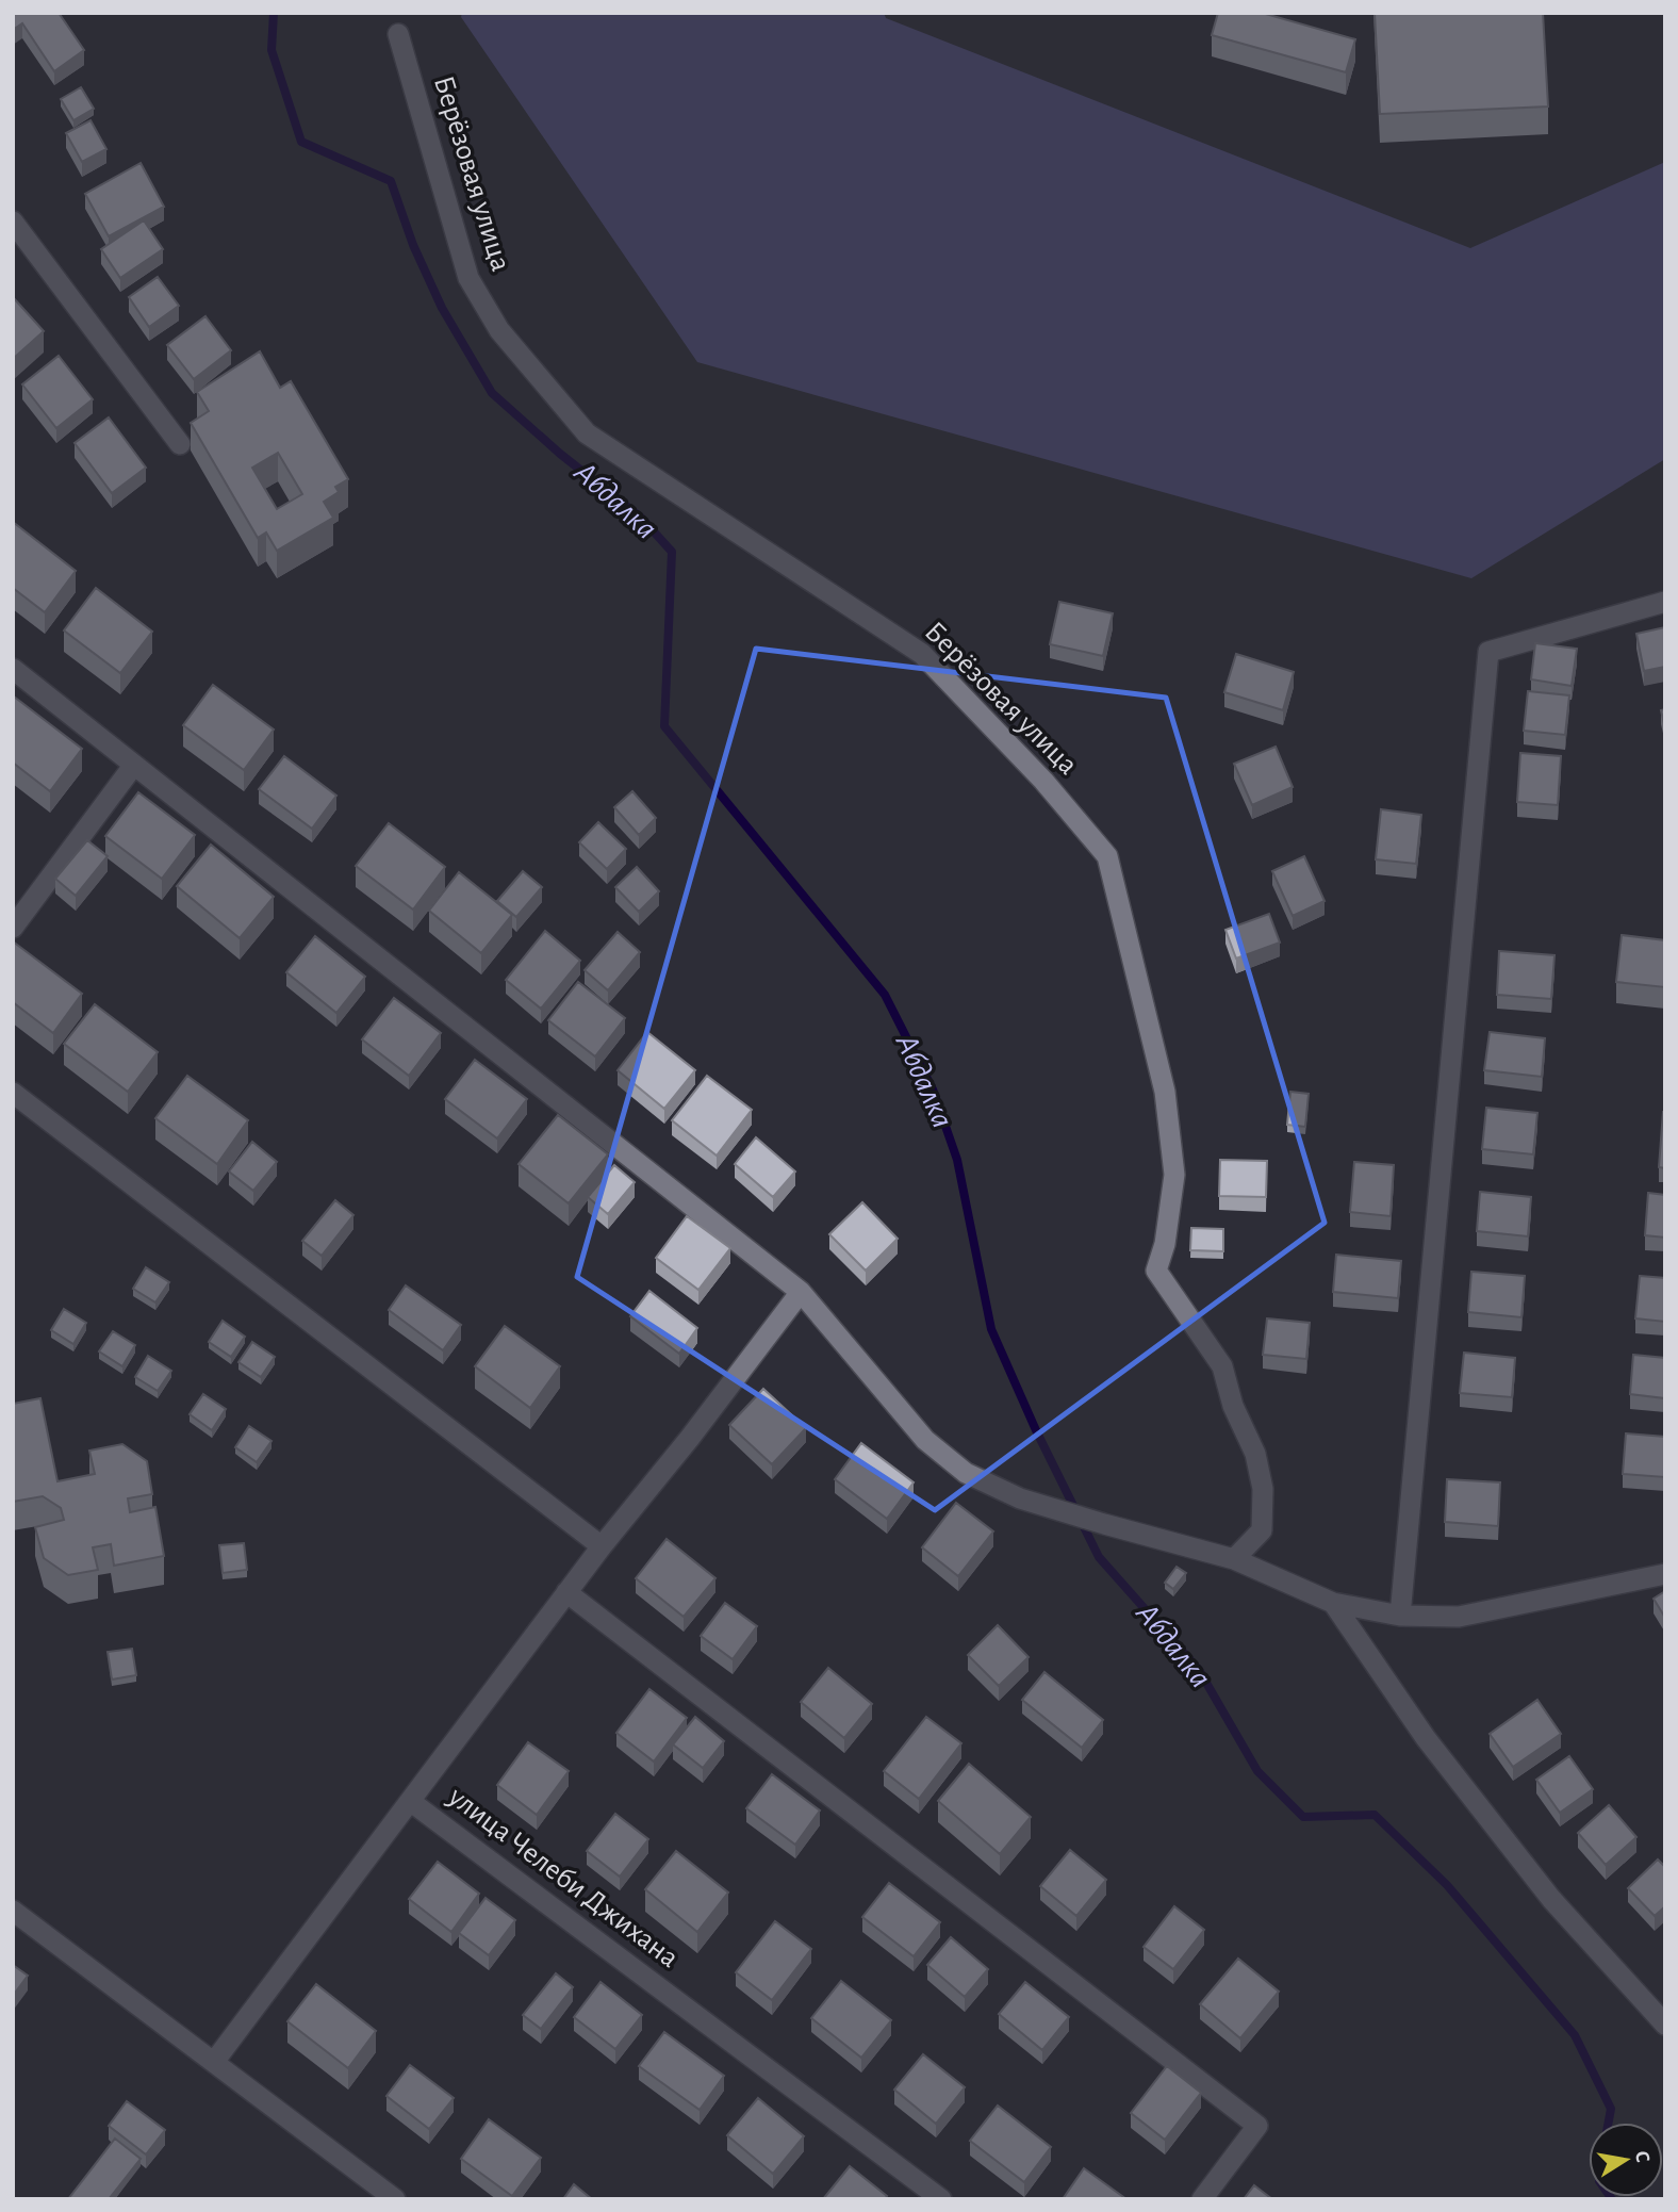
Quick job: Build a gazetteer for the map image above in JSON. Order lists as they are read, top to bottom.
{
  "streets": {
    "street": ["Берёзовая улица", "улица Челеби Джихана"]
  },
  "water": ["Абдалка"],
  "north": "right"
}
